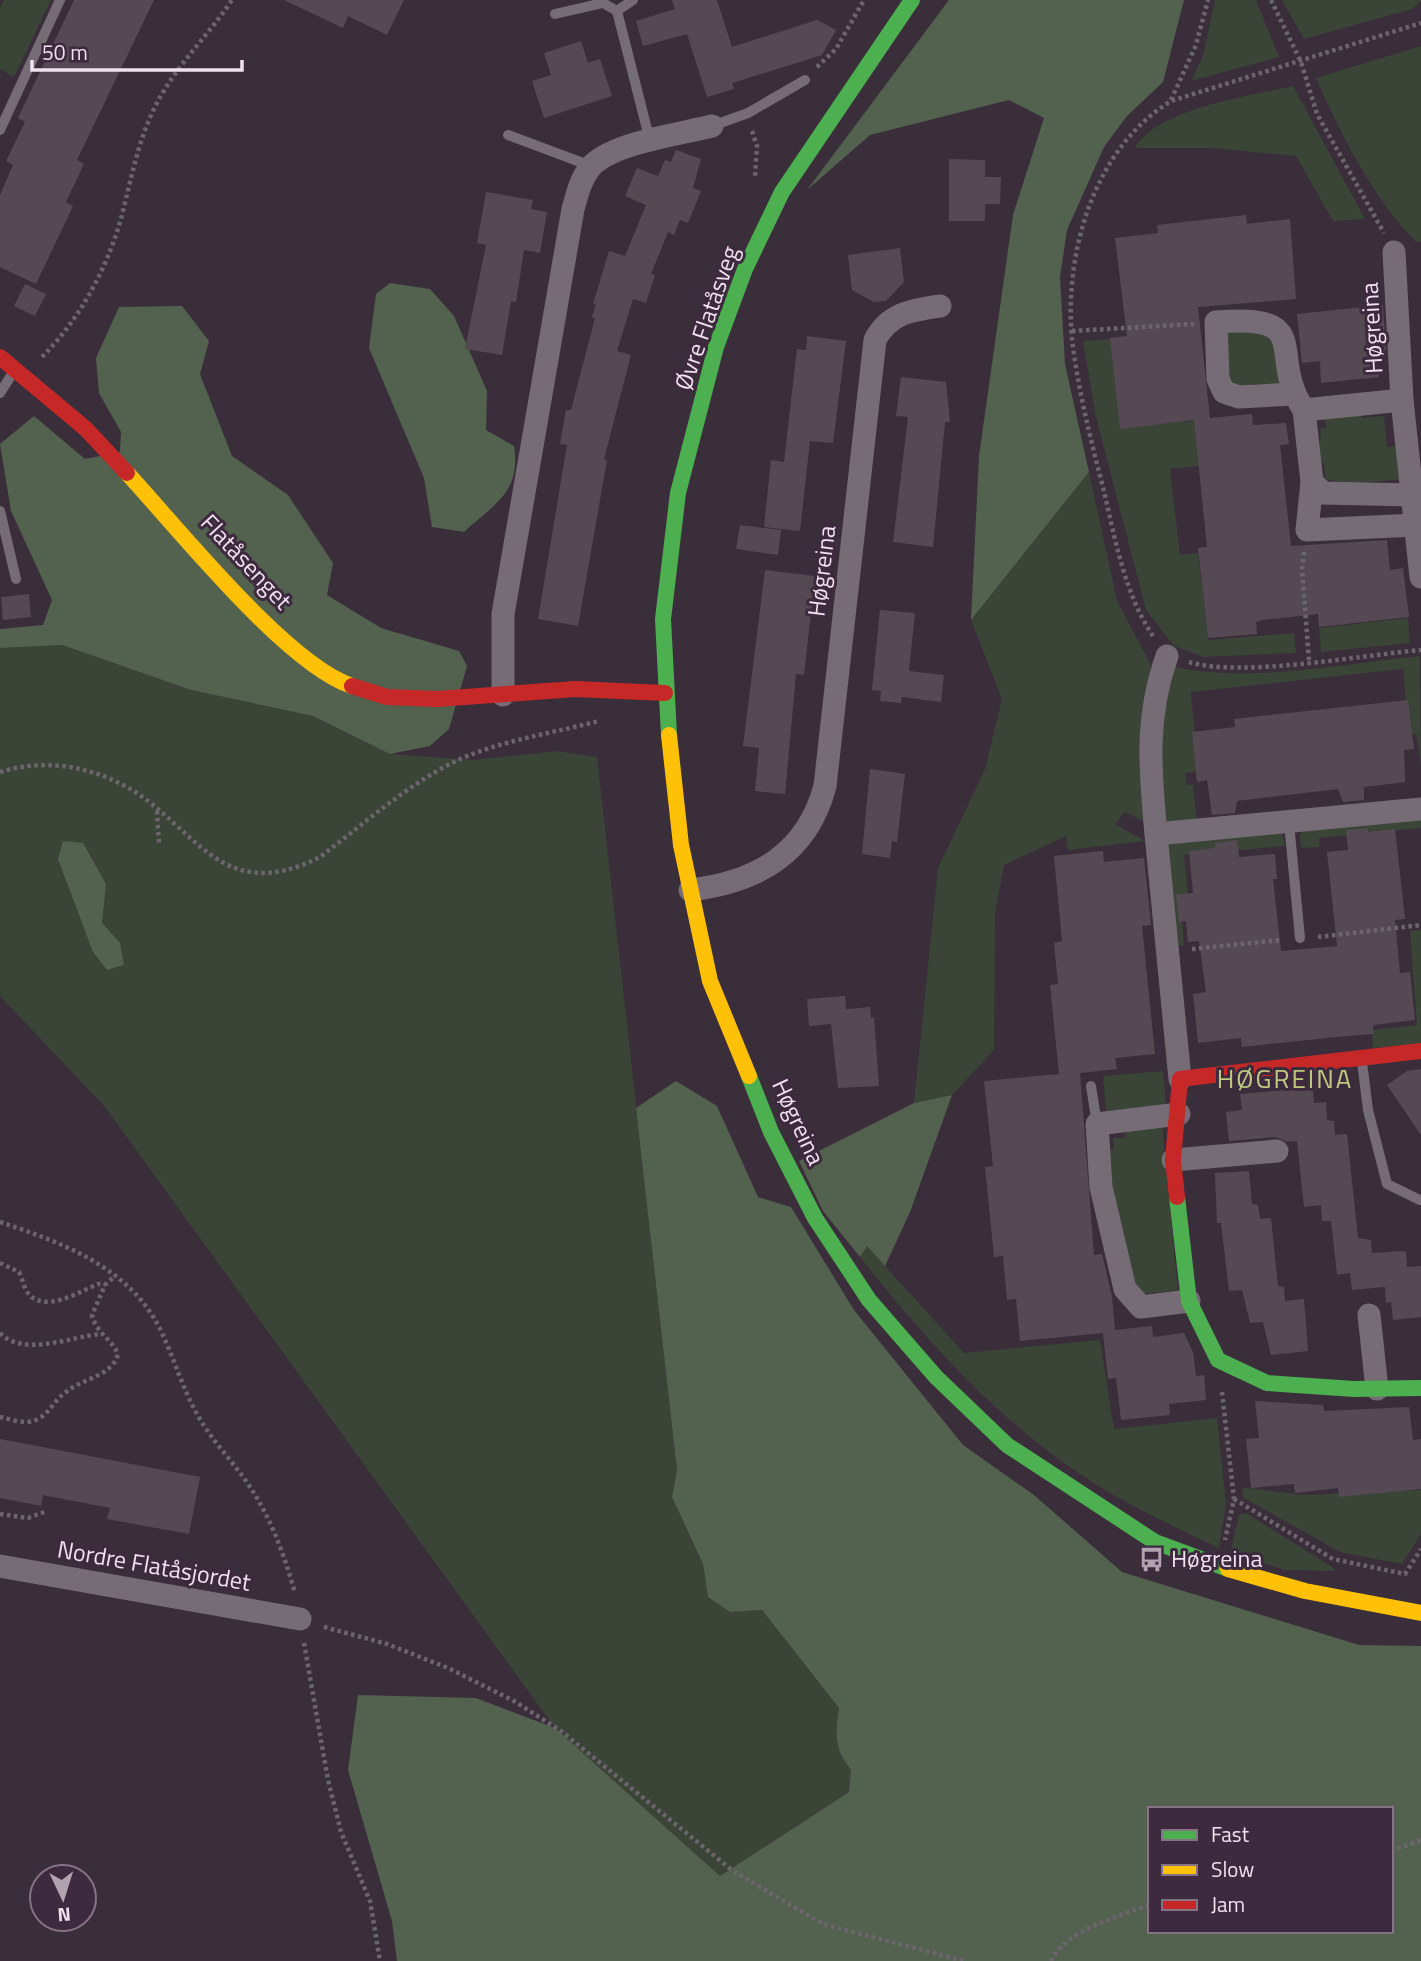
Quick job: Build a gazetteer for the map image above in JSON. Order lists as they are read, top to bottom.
{
  "streets": {
    "street": [
      "Øvre Flatåsveg",
      "Høgreina",
      "Flatåsenget",
      "Nordre Flatåsjordet"
    ]
  },
  "crossings": [
    ["Øvre Flatåsveg", "Høgreina"],
    ["Øvre Flatåsveg", "Flatåsenget"],
    ["Høgreina", "Flatåsenget"]
  ],
  "districts": ["HØGREINA"],
  "places": {
    "bus stop": ["Høgreina"]
  },
  "legend": ["Fast", "Slow", "Jam"],
  "scale_bar": "50 m",
  "north": "bottom"
}
